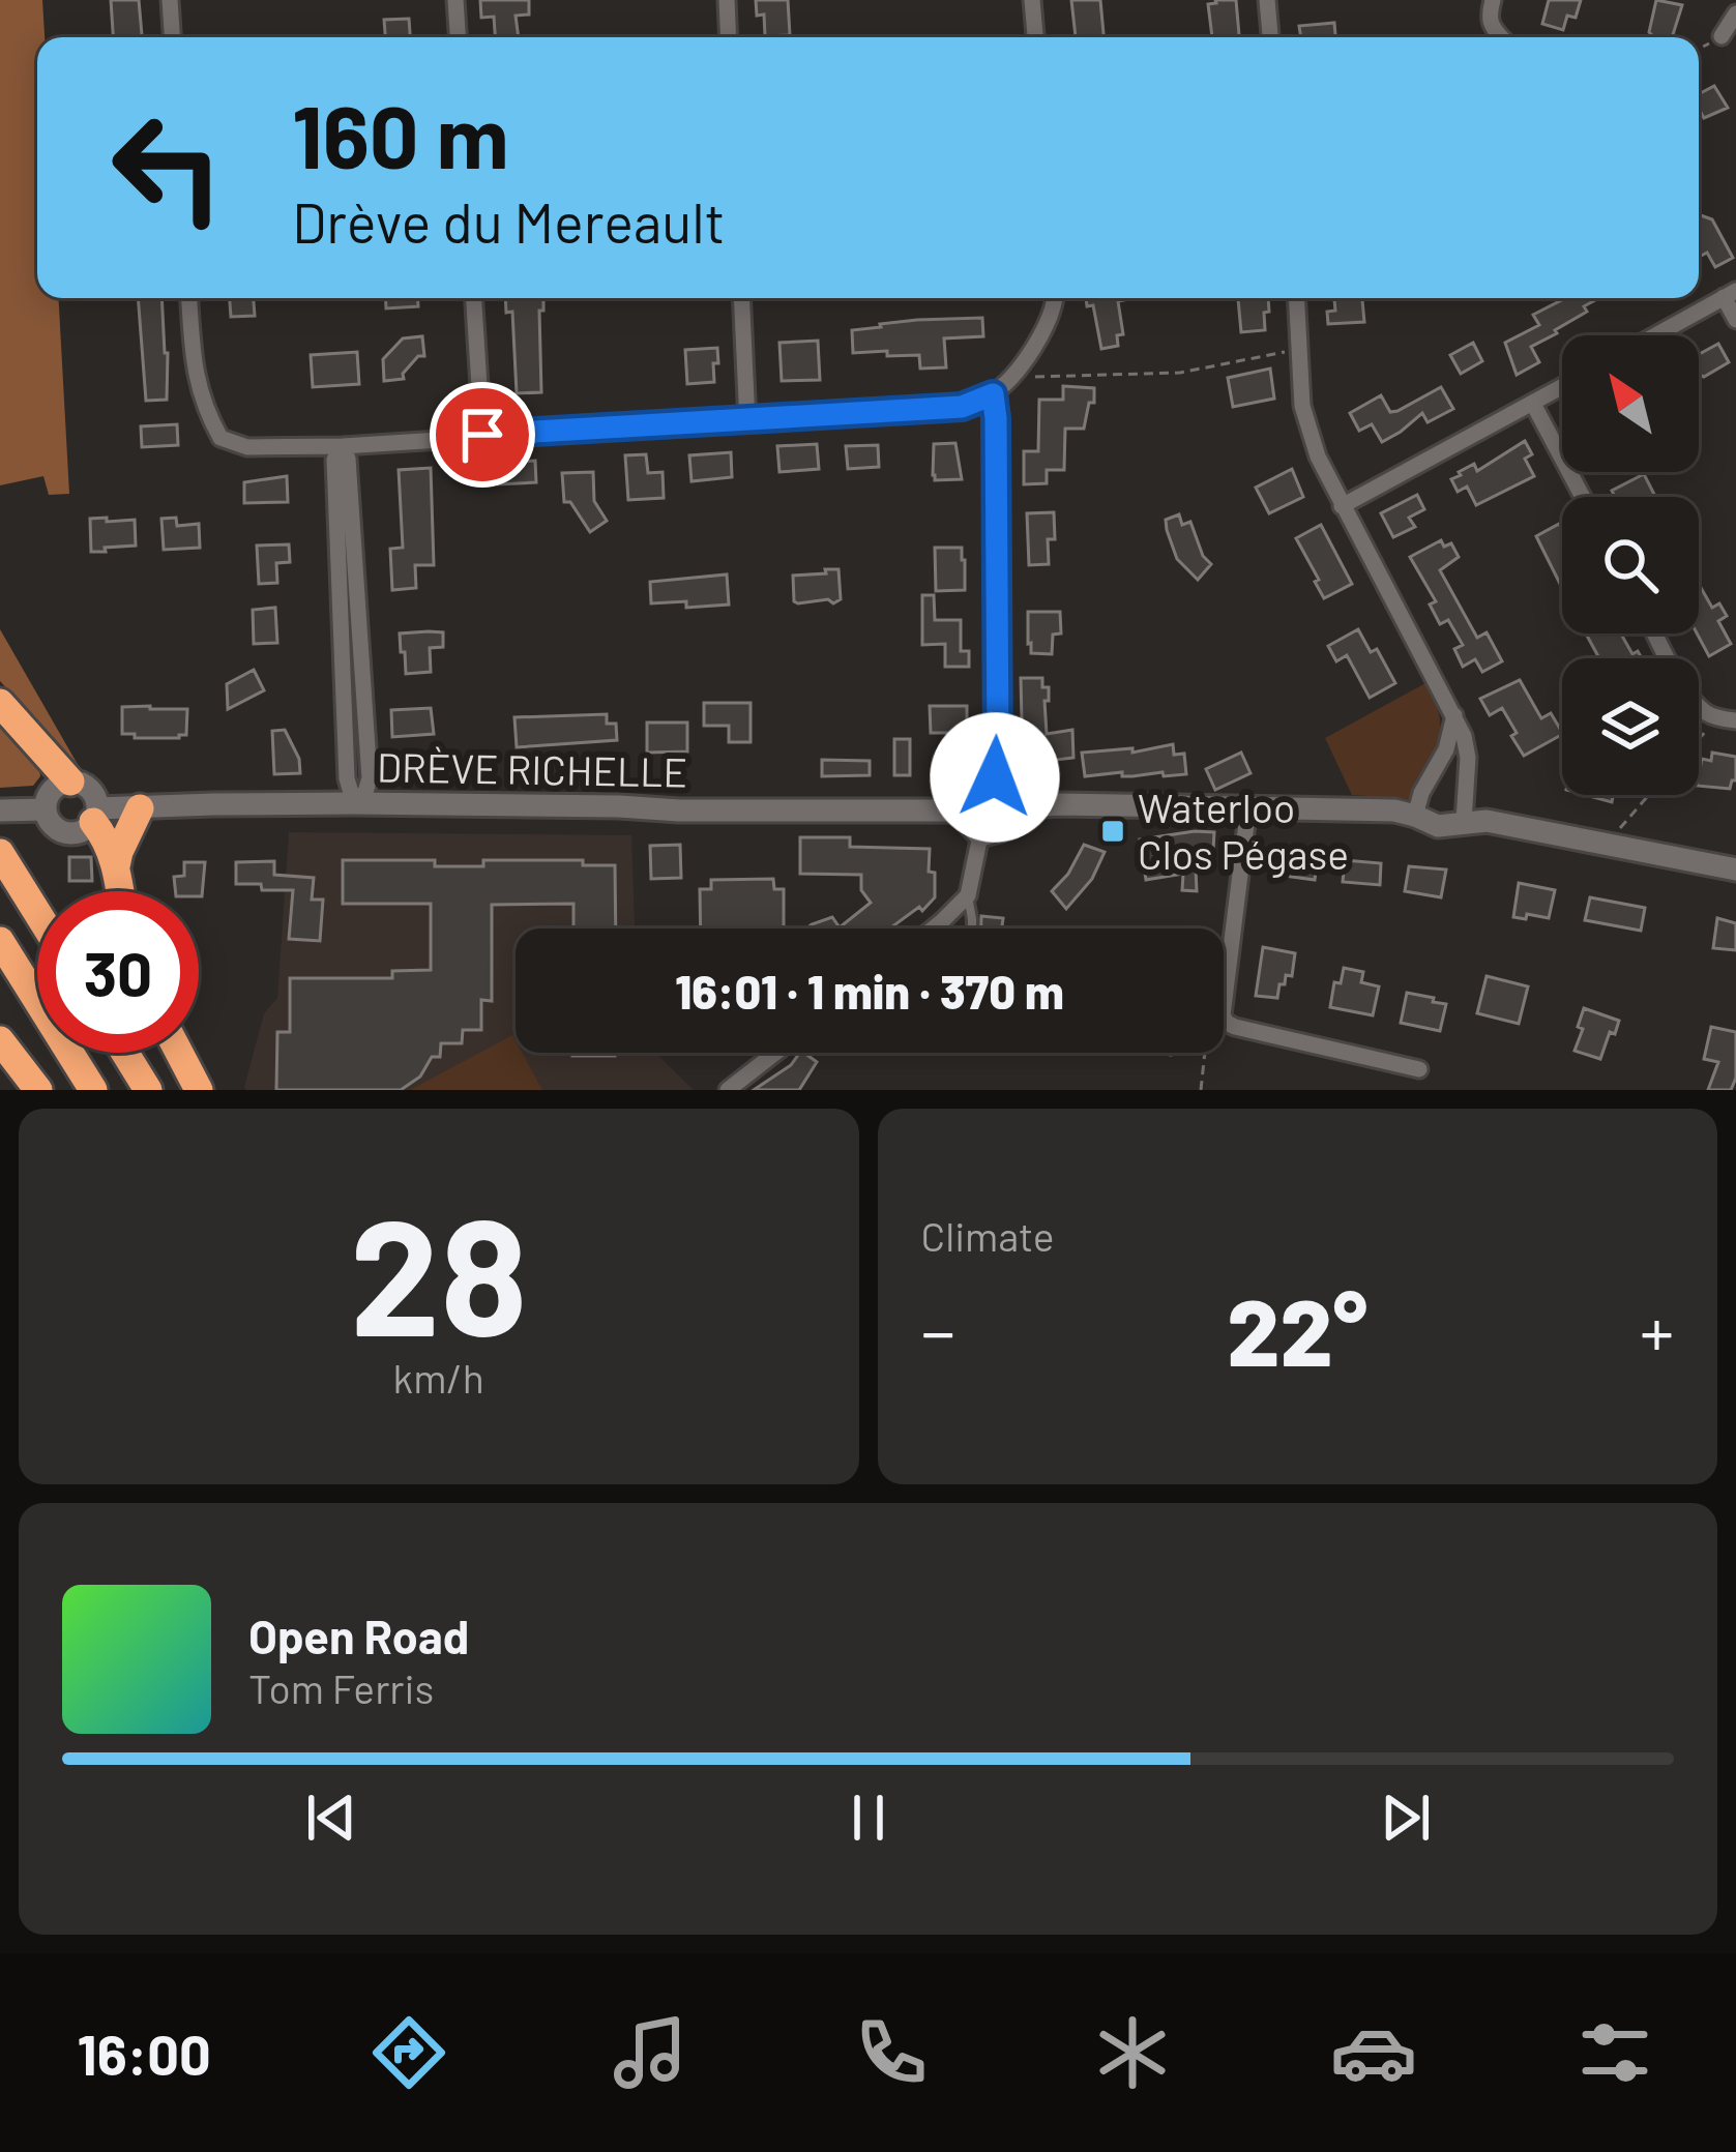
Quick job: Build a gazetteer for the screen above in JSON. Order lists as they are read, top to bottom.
{
  "streets": {
    "street": ["DRÈVE RICHELLE"]
  },
  "places": {
    "transit": ["Waterloo Clos Pégase"]
  },
  "north": "top left",
  "page": {
    "turn": ["160 m", "Drève du Mereault"],
    "limit": "30",
    "trip": "16:01 · 1 min · 370 m",
    "tile": [
      ["28", "km/h"],
      "Climate"
    ],
    "heat": ["−", "22°", "+"],
    "song": ["Open Road", "Tom Ferris"],
    "tabs": "16:00"
  }
}
